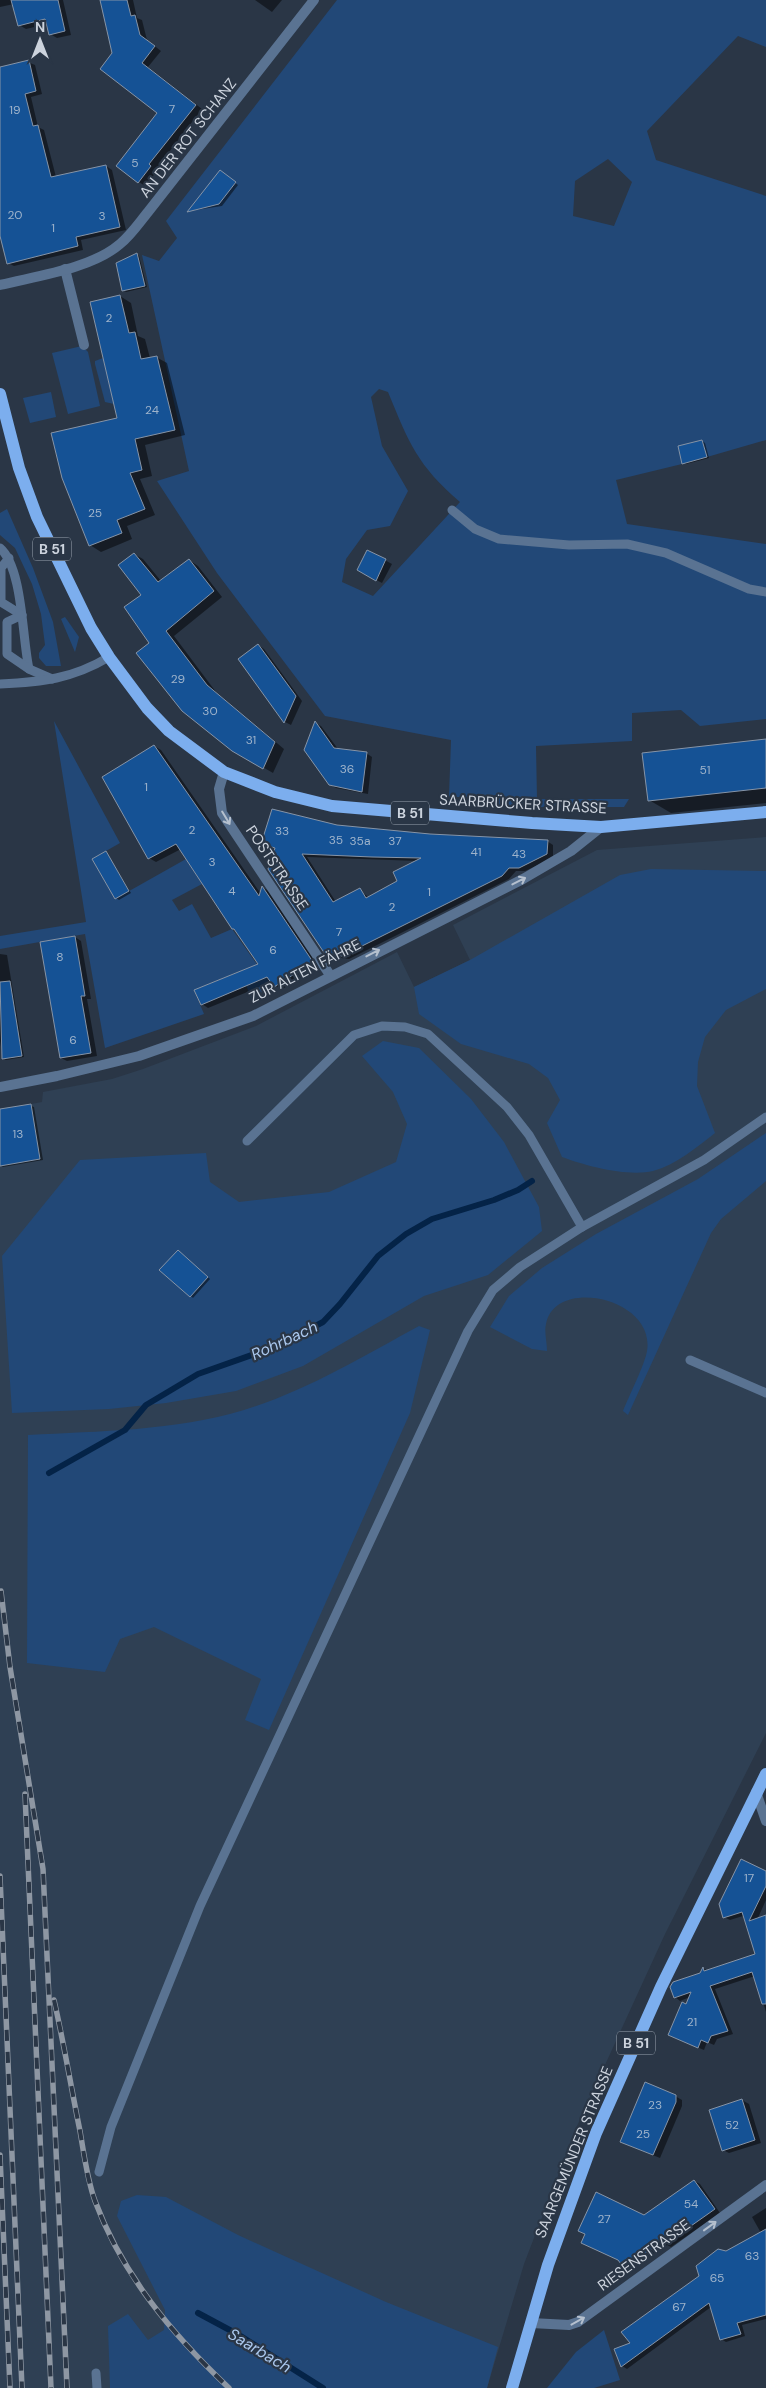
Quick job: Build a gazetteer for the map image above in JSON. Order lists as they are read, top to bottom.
{
  "streets": {
    "main road": ["B 51", "SAARBRÜCKER STRASSE", "SAARGEMÜNDER STRASSE"],
    "street": [
      "AN DER ROT SCHANZ",
      "POSTSTRASSE",
      "ZUR ALTEN FÄHRE",
      "RIESENSTRASSE"
    ]
  },
  "crossings": [
    ["SAARBRÜCKER STRASSE", "POSTSTRASSE"],
    ["SAARBRÜCKER STRASSE", "ZUR ALTEN FÄHRE"],
    ["POSTSTRASSE", "ZUR ALTEN FÄHRE"],
    ["SAARGEMÜNDER STRASSE", "RIESENSTRASSE"]
  ],
  "one_way": ["POSTSTRASSE", "ZUR ALTEN FÄHRE", "RIESENSTRASSE"],
  "water": ["Rohrbach", "Saarbach"],
  "house_numbers": [
    "7",
    "19",
    "5",
    "20",
    "3",
    "1",
    "2",
    "24",
    "25",
    "29",
    "30",
    "31",
    "36",
    "51",
    "1",
    "2",
    "33",
    "35",
    "35a",
    "37",
    "41",
    "43",
    "3",
    "4",
    "1",
    "2",
    "7",
    "6",
    "8",
    "6",
    "13",
    "17",
    "21",
    "23",
    "52",
    "25",
    "54",
    "27",
    "63",
    "65",
    "67"
  ],
  "north": "top"
}
